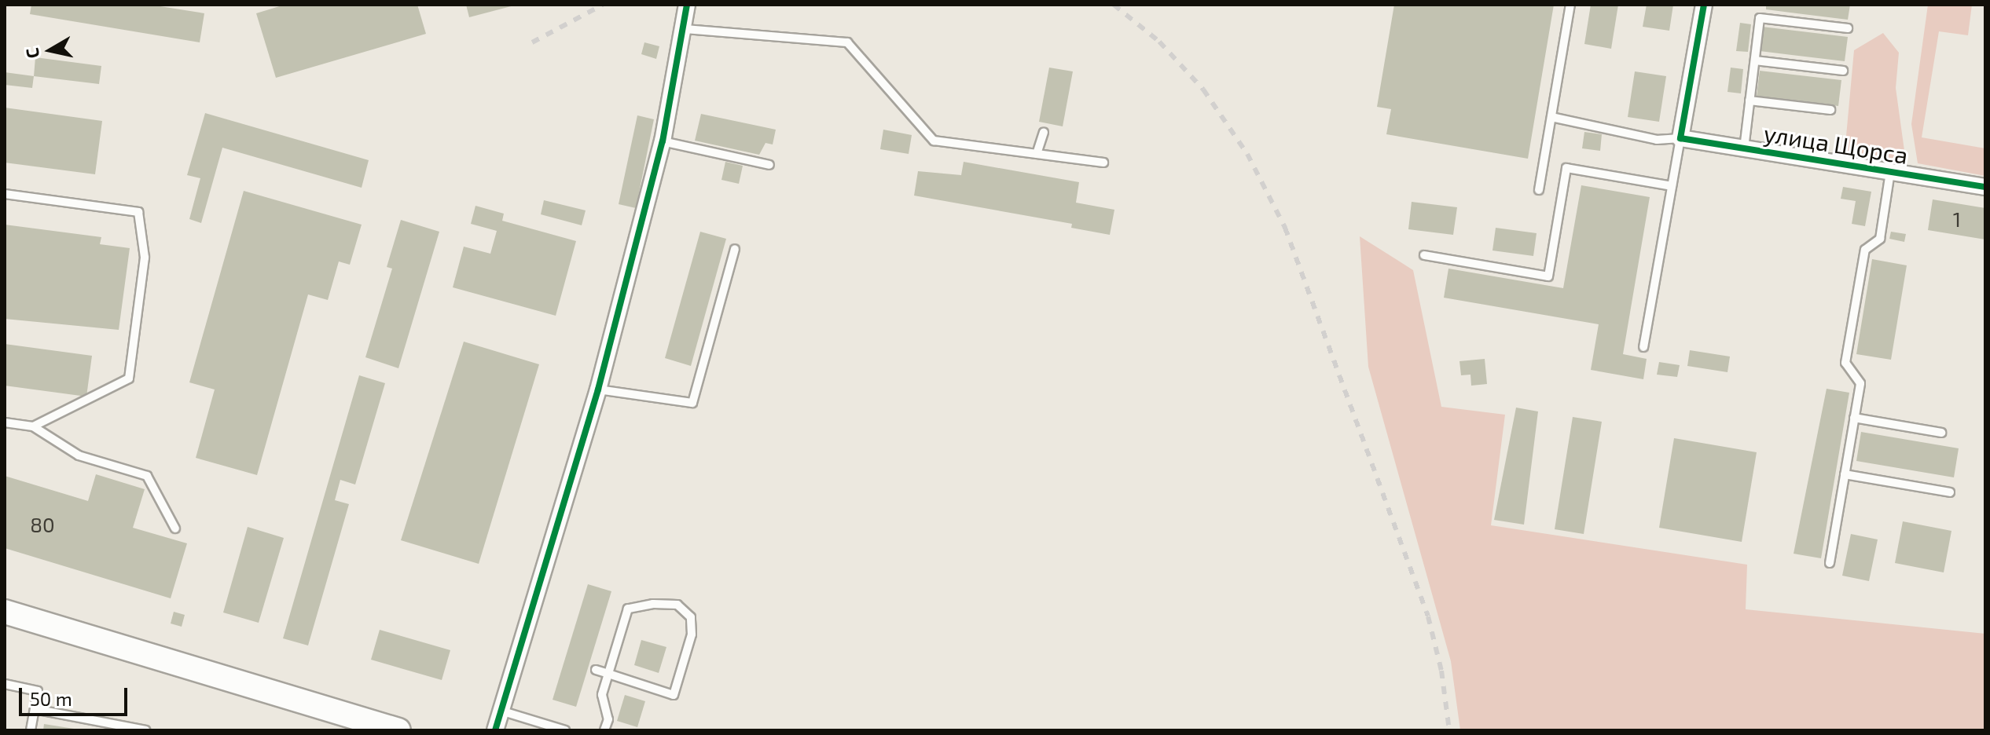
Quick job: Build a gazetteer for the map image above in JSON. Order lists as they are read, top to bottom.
{
  "streets": {
    "street": ["улица Щорса"]
  },
  "house_numbers": ["1", "80"],
  "scale_bar": "50 m",
  "north": "left"
}
